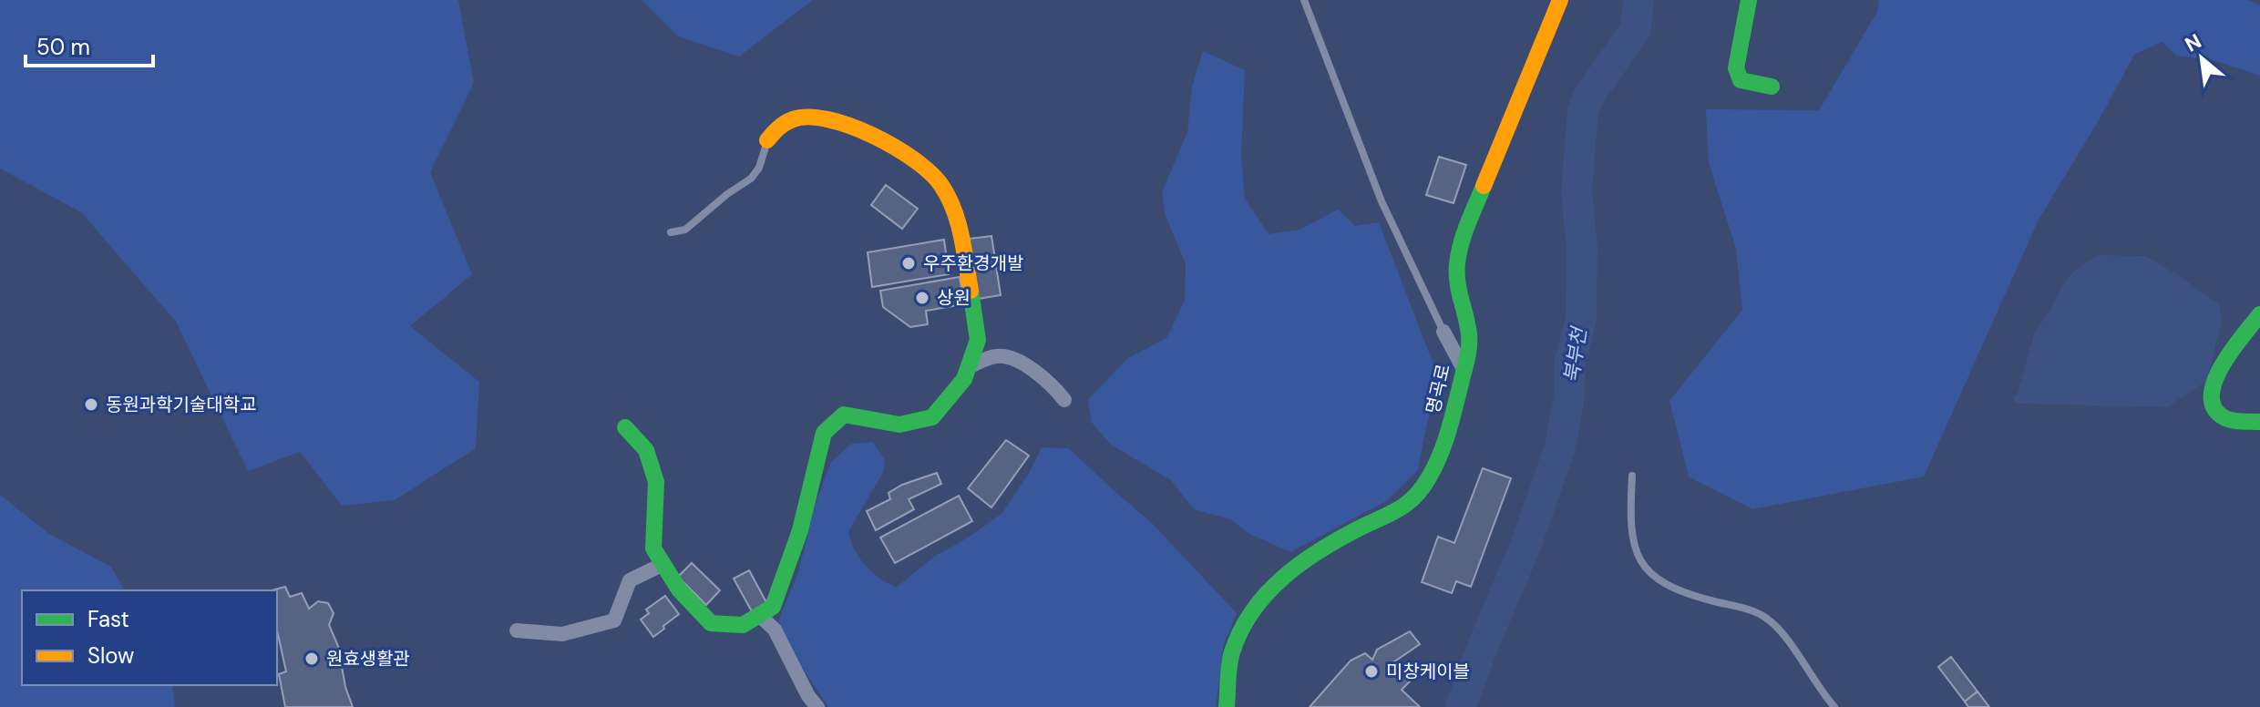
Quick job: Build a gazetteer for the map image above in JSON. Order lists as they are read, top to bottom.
{
  "streets": {
    "street": ["명곡로"]
  },
  "water": ["북부천"],
  "places": [
    "우주환경개발",
    "상원",
    "동원과학기술대학교",
    "원효생활관",
    "미창케이블"
  ],
  "legend": ["Fast", "Slow"],
  "scale_bar": "50 m",
  "north": "top left"
}
